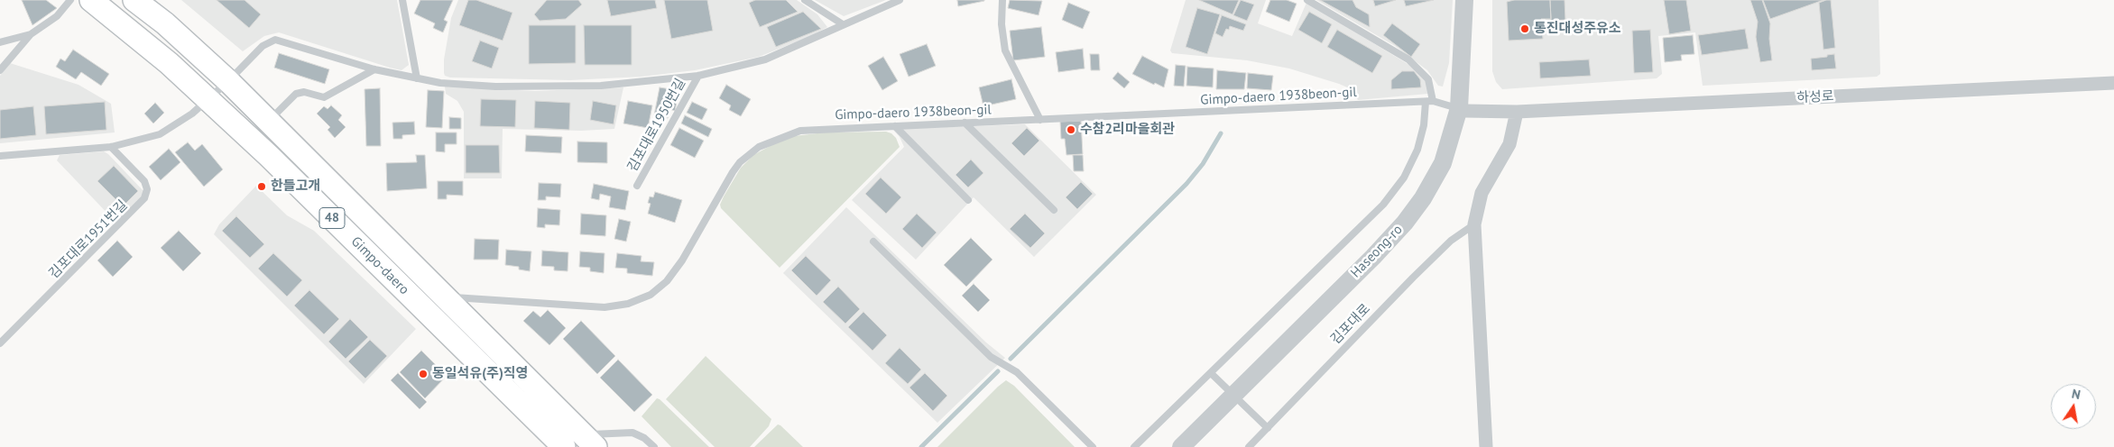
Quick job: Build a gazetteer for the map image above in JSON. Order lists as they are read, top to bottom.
{
  "streets": {
    "main road": ["48", "Gimpo-daero"],
    "street": ["하성로", "Haseong-ro"],
    "lane": [
      "Gimpo-daero 1938beon-gil",
      "김포대로1950번길",
      "김포대로1951번길",
      "김포대로"
    ]
  },
  "crossings": [
    ["Gimpo-daero 1938beon-gil", "Haseong-ro"],
    ["Gimpo-daero 1938beon-gil", "Gimpo-daero"]
  ],
  "places": [
    "통진대성주유소",
    "수참2리마을회관",
    "한들고개",
    "동일석유(주)직영"
  ],
  "north": "top"
}
